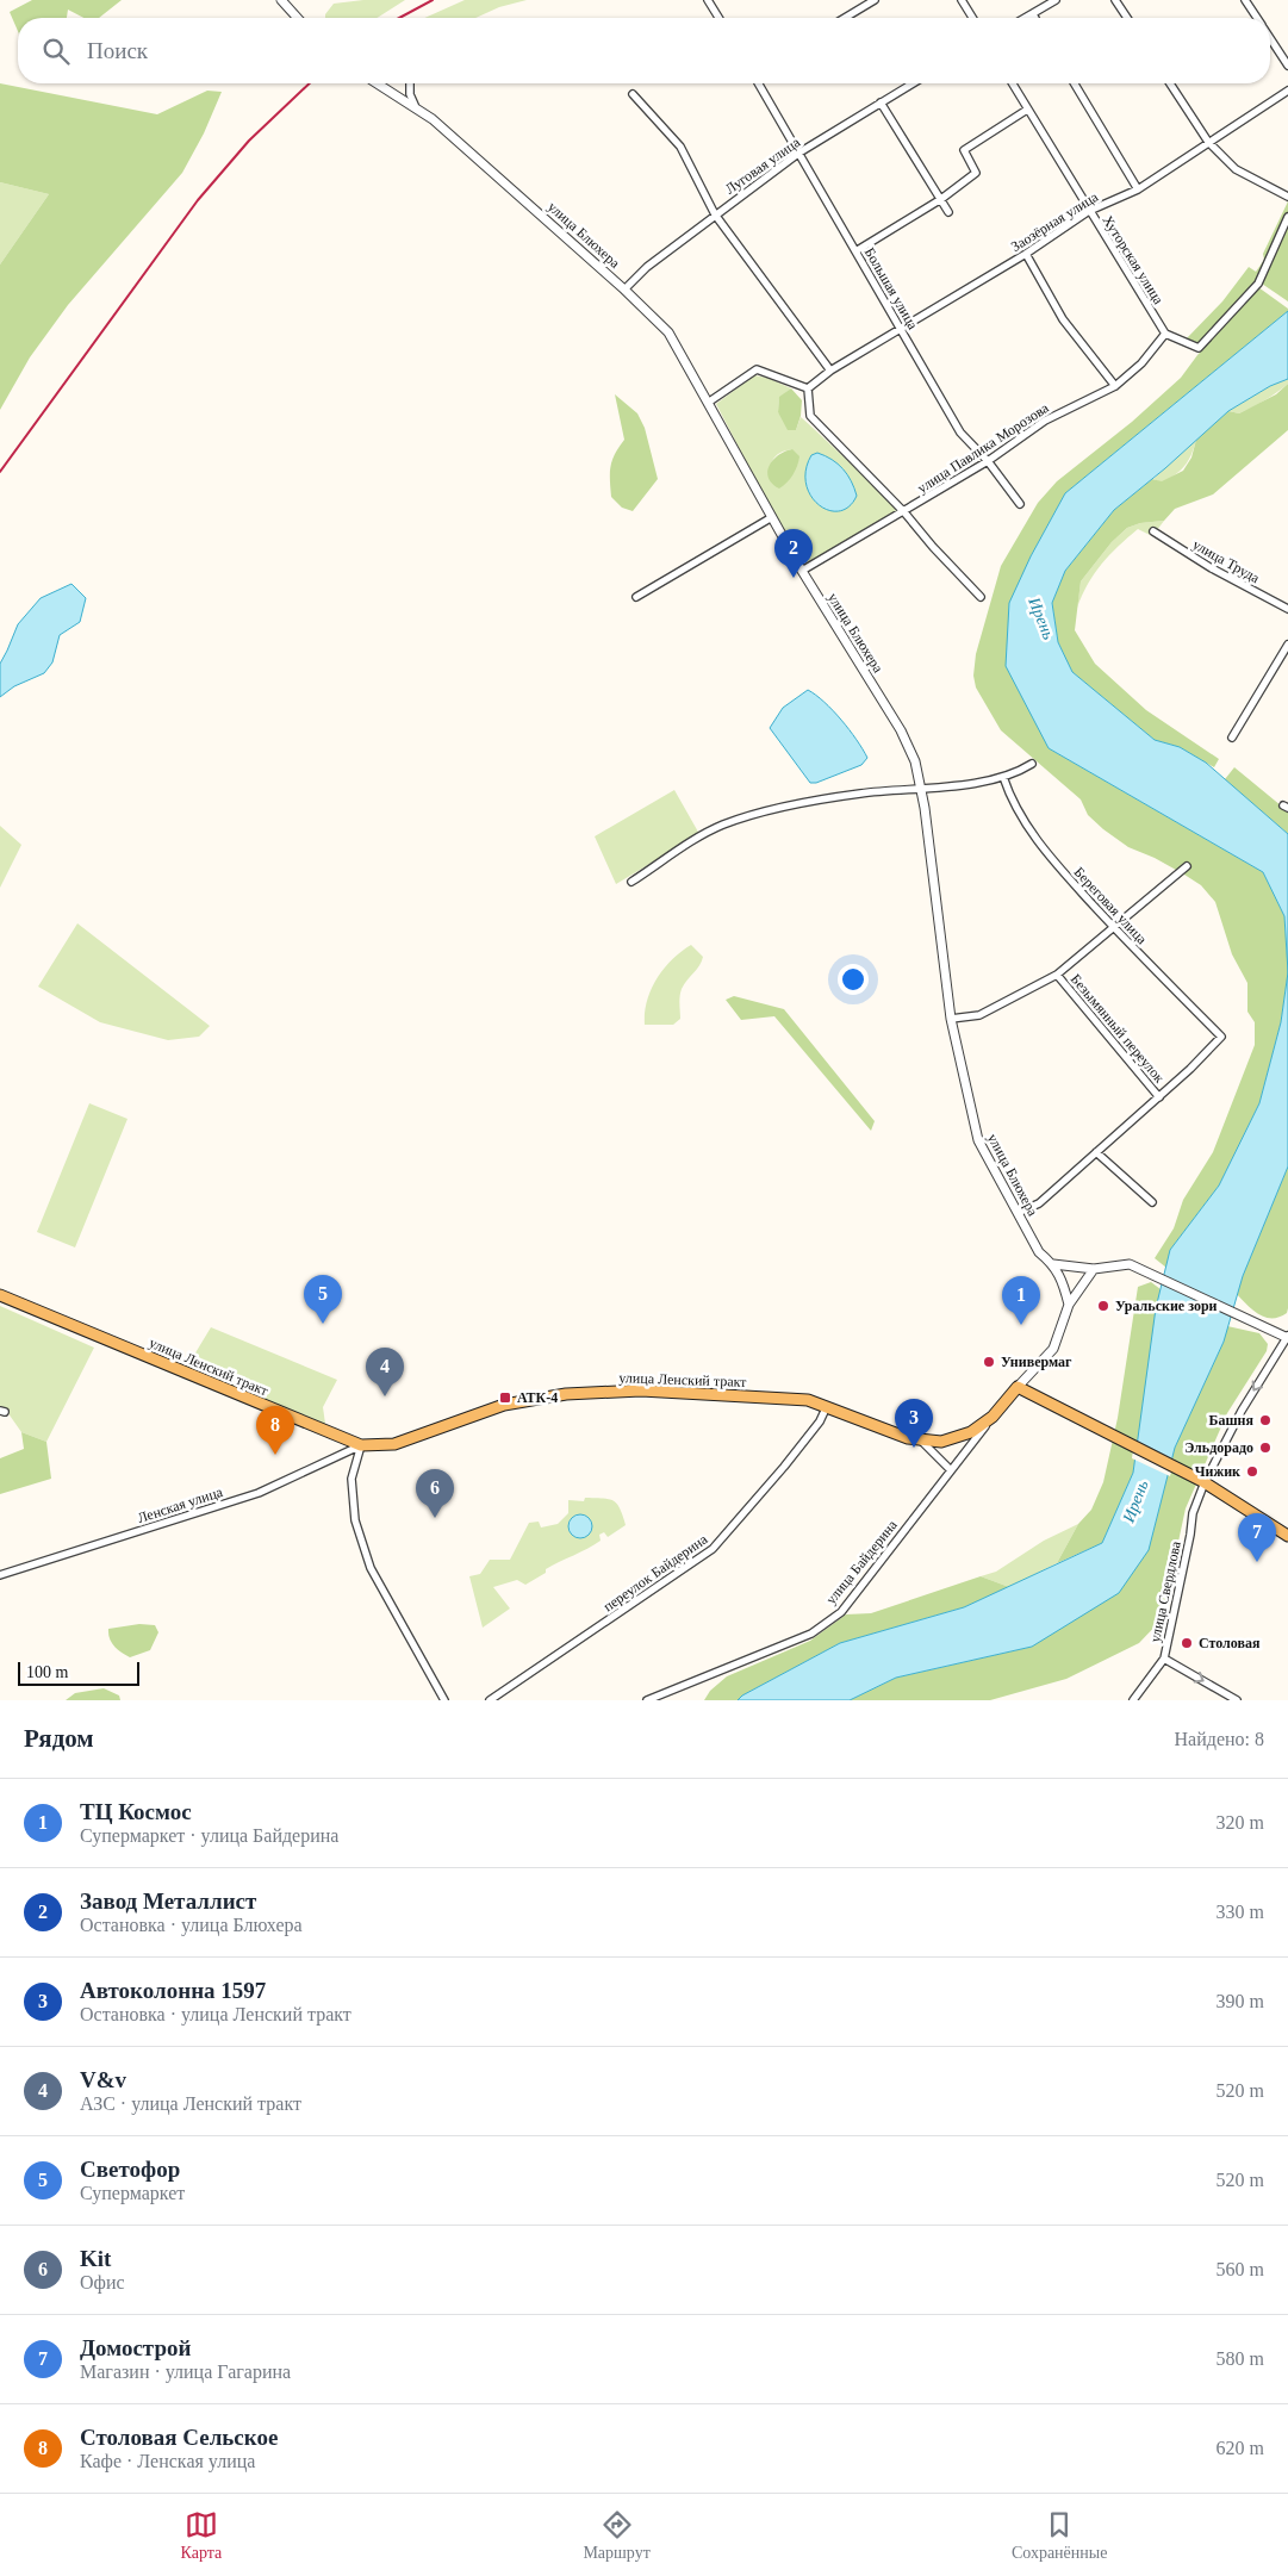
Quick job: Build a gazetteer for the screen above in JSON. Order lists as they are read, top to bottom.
{
  "streets": {
    "main road": ["улица Ленский тракт"],
    "street": [
      "Луговая улица",
      "Заозёрная улица",
      "улица Блюхера",
      "Хуторская улица",
      "Большая улица",
      "улица Павлика Морозова",
      "улица Труда",
      "Береговая улица",
      "Безымянный переулок",
      "Ленская улица",
      "улица Байдерина",
      "переулок Байдерина",
      "улица Свердлова"
    ]
  },
  "crossings": [
    ["Луговая улица", "улица Блюхера"],
    ["Луговая улица", "Большая улица"],
    ["Заозёрная улица", "Хуторская улица"],
    ["Заозёрная улица", "Большая улица"],
    ["улица Блюхера", "улица Павлика Морозова"],
    ["улица Блюхера", "Безымянный переулок"],
    ["Хуторская улица", "улица Павлика Морозова"],
    ["Большая улица", "улица Павлика Морозова"],
    ["Береговая улица", "Безымянный переулок"],
    ["улица Ленский тракт", "Ленская улица"],
    ["улица Ленский тракт", "улица Байдерина"],
    ["улица Ленский тракт", "переулок Байдерина"]
  ],
  "water": ["Ирень"],
  "places": {
    "other": [
      "Уральские зори",
      "Универмаг",
      "Башня",
      "Эльдорадо",
      "Чижик",
      "Столовая"
    ],
    "transit": ["АТК-4"]
  },
  "scale_bar": "100 m",
  "page": {
    "search": "Поиск",
    "pins": [
      "2",
      "5",
      "1",
      "4",
      "3",
      "8",
      "6",
      "7"
    ],
    "scale": "100 m",
    "heading": ["Рядом", "Найдено: 8"],
    "list": [
      {
        "mark": "1",
        "name": "ТЦ Космос",
        "note": "Супермаркет · улица Байдерина",
        "value": "320 m"
      },
      {
        "mark": "2",
        "name": "Завод Металлист",
        "note": "Остановка · улица Блюхера",
        "value": "330 m"
      },
      {
        "mark": "3",
        "name": "Автоколонна 1597",
        "note": "Остановка · улица Ленский тракт",
        "value": "390 m"
      },
      {
        "mark": "4",
        "name": "V&v",
        "note": "АЗС · улица Ленский тракт",
        "value": "520 m"
      },
      {
        "mark": "5",
        "name": "Светофор",
        "note": "Супермаркет",
        "value": "520 m"
      },
      {
        "mark": "6",
        "name": "Kit",
        "note": "Офис",
        "value": "560 m"
      },
      {
        "mark": "7",
        "name": "Домострой",
        "note": "Магазин · улица Гагарина",
        "value": "580 m"
      },
      {
        "mark": "8",
        "name": "Столовая Сельское",
        "note": "Кафе · Ленская улица",
        "value": "620 m"
      }
    ],
    "nav": ["Карта", "Маршрут", "Сохранённые"]
  }
}
